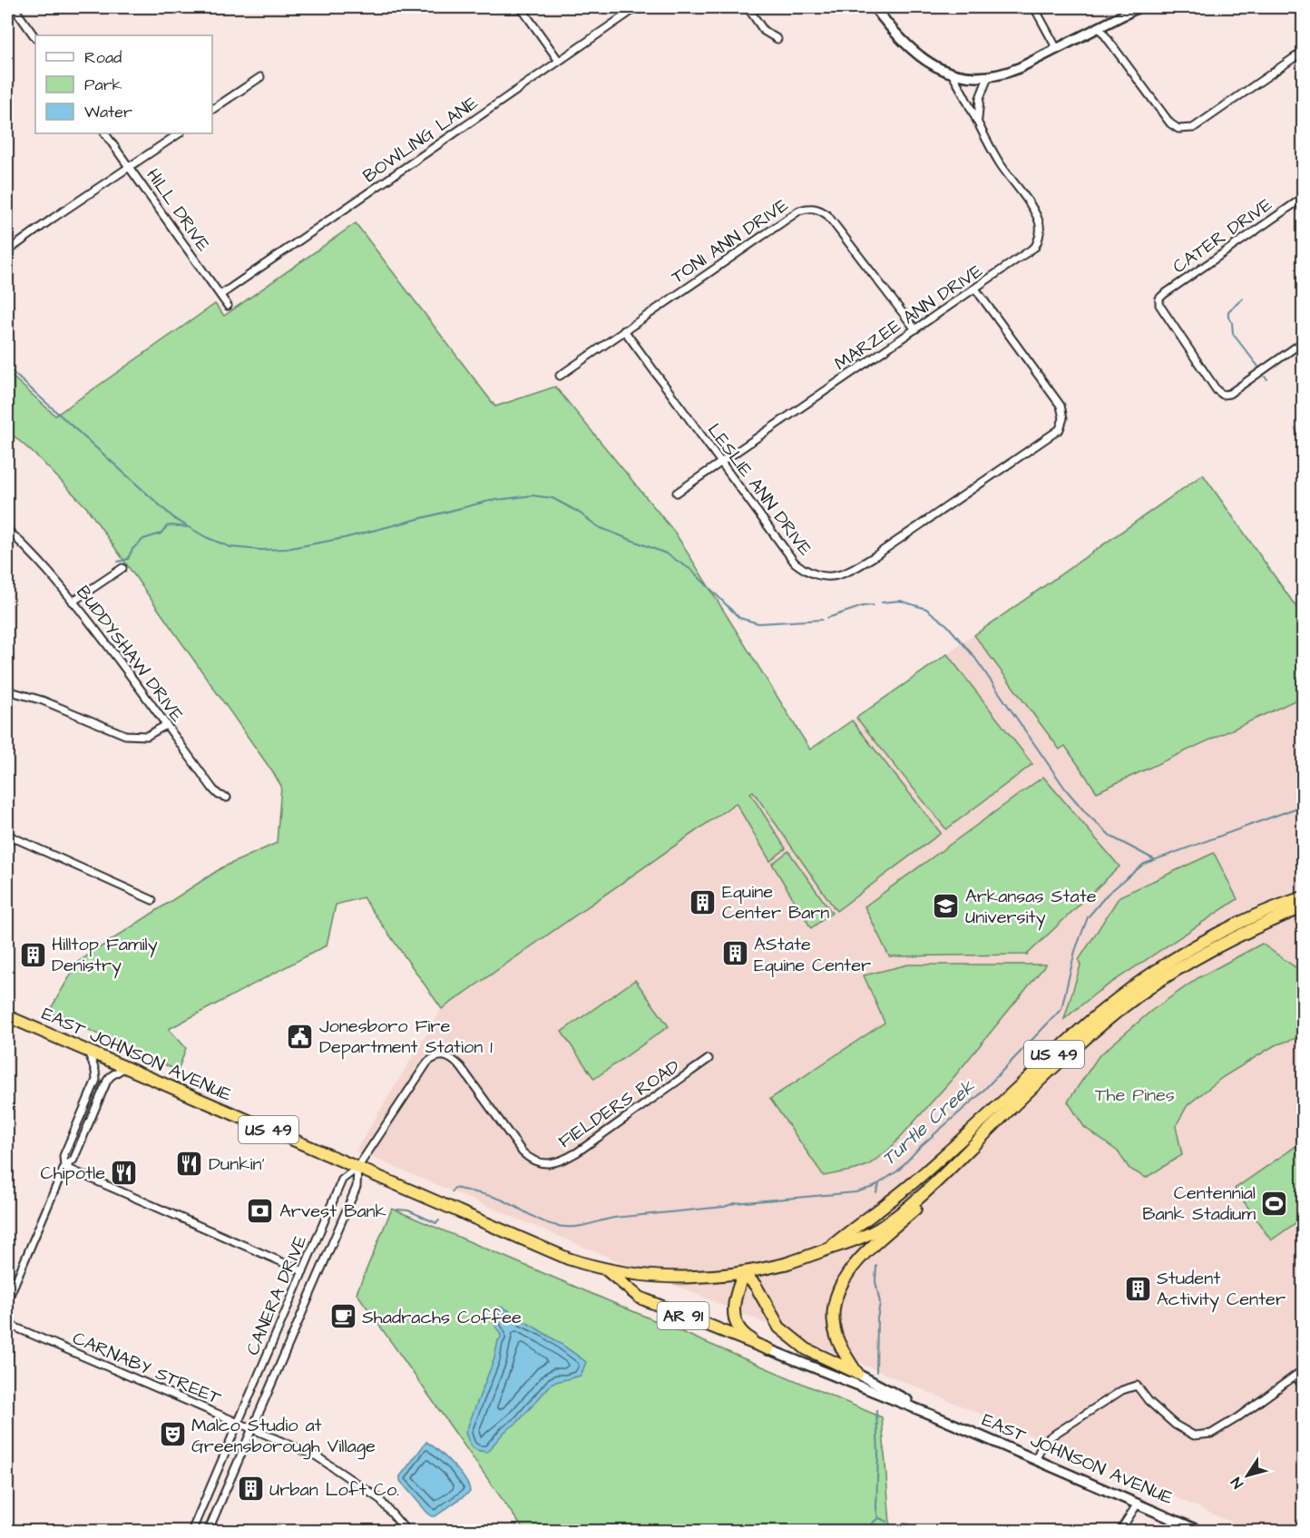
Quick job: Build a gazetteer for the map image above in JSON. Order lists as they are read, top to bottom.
{
  "streets": {
    "highway": ["EAST JOHNSON AVENUE", "US 49", "AR 91"],
    "street": [
      "BOWLING LANE",
      "HILL DRIVE",
      "CATER DRIVE",
      "TONI ANN DRIVE",
      "MARZEE ANN DRIVE",
      "LESLIE ANN DRIVE",
      "BUDDYSHAW DRIVE",
      "FIELDERS ROAD",
      "CANERA DRIVE",
      "CARNABY STREET"
    ]
  },
  "crossings": [
    ["BOWLING LANE", "HILL DRIVE"],
    ["TONI ANN DRIVE", "MARZEE ANN DRIVE"],
    ["TONI ANN DRIVE", "LESLIE ANN DRIVE"],
    ["MARZEE ANN DRIVE", "LESLIE ANN DRIVE"],
    ["EAST JOHNSON AVENUE", "US 49"],
    ["EAST JOHNSON AVENUE", "FIELDERS ROAD"],
    ["EAST JOHNSON AVENUE", "CANERA DRIVE"],
    ["EAST JOHNSON AVENUE", "AR 91"],
    ["US 49", "AR 91"],
    ["FIELDERS ROAD", "CANERA DRIVE"],
    ["CANERA DRIVE", "CARNABY STREET"]
  ],
  "water": ["Turtle Creek"],
  "parks": ["The Pines"],
  "places": {
    "building": [
      "Equine Center Barn",
      "AState Equine Center",
      "Hilltop Family Denistry",
      "Student Activity Center",
      "Urban Loft Co."
    ],
    "school or university": ["Arkansas State University"],
    "public building": ["Jonesboro Fire Department Station 1"],
    "restaurant": ["Dunkin'", "Chipotle"],
    "sports": ["Centennial Bank Stadium"],
    "bank": ["Arvest Bank"],
    "cafe": ["Shadrachs Coffee"],
    "theatre": ["Malco Studio at Greensborough Village"]
  },
  "legend": ["Road", "Park", "Water"],
  "north": "bottom left"
}
